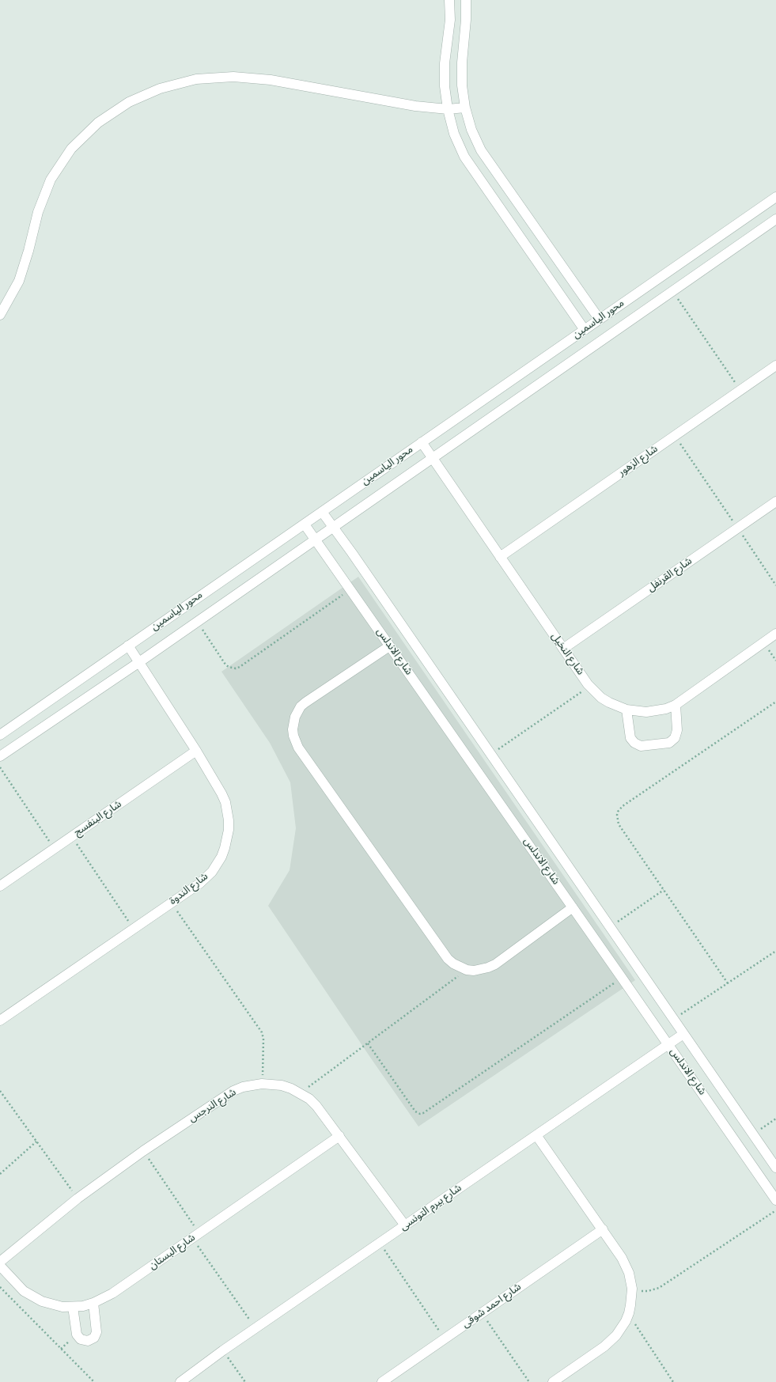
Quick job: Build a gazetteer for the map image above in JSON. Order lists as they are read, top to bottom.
{
  "streets": {
    "street": [
      "محور الياسمين",
      "شارع الزهور",
      "شارع القرنفل",
      "شارع الاندلس",
      "شارع النخيل",
      "شارع البنفسج",
      "شارع الندوة",
      "شارع النرجس",
      "شارع بيرم التونسى",
      "شارع البستان",
      "شارع احمد شوقى"
    ]
  },
  "crossings": [
    ["محور الياسمين", "شارع الاندلس"],
    ["محور الياسمين", "شارع النخيل"],
    ["محور الياسمين", "شارع الندوة"],
    ["شارع الزهور", "شارع النخيل"],
    ["شارع القرنفل", "شارع النخيل"],
    ["شارع الاندلس", "شارع بيرم التونسى"],
    ["شارع البنفسج", "شارع الندوة"],
    ["شارع النرجس", "شارع بيرم التونسى"],
    ["شارع النرجس", "شارع البستان"]
  ]
}
